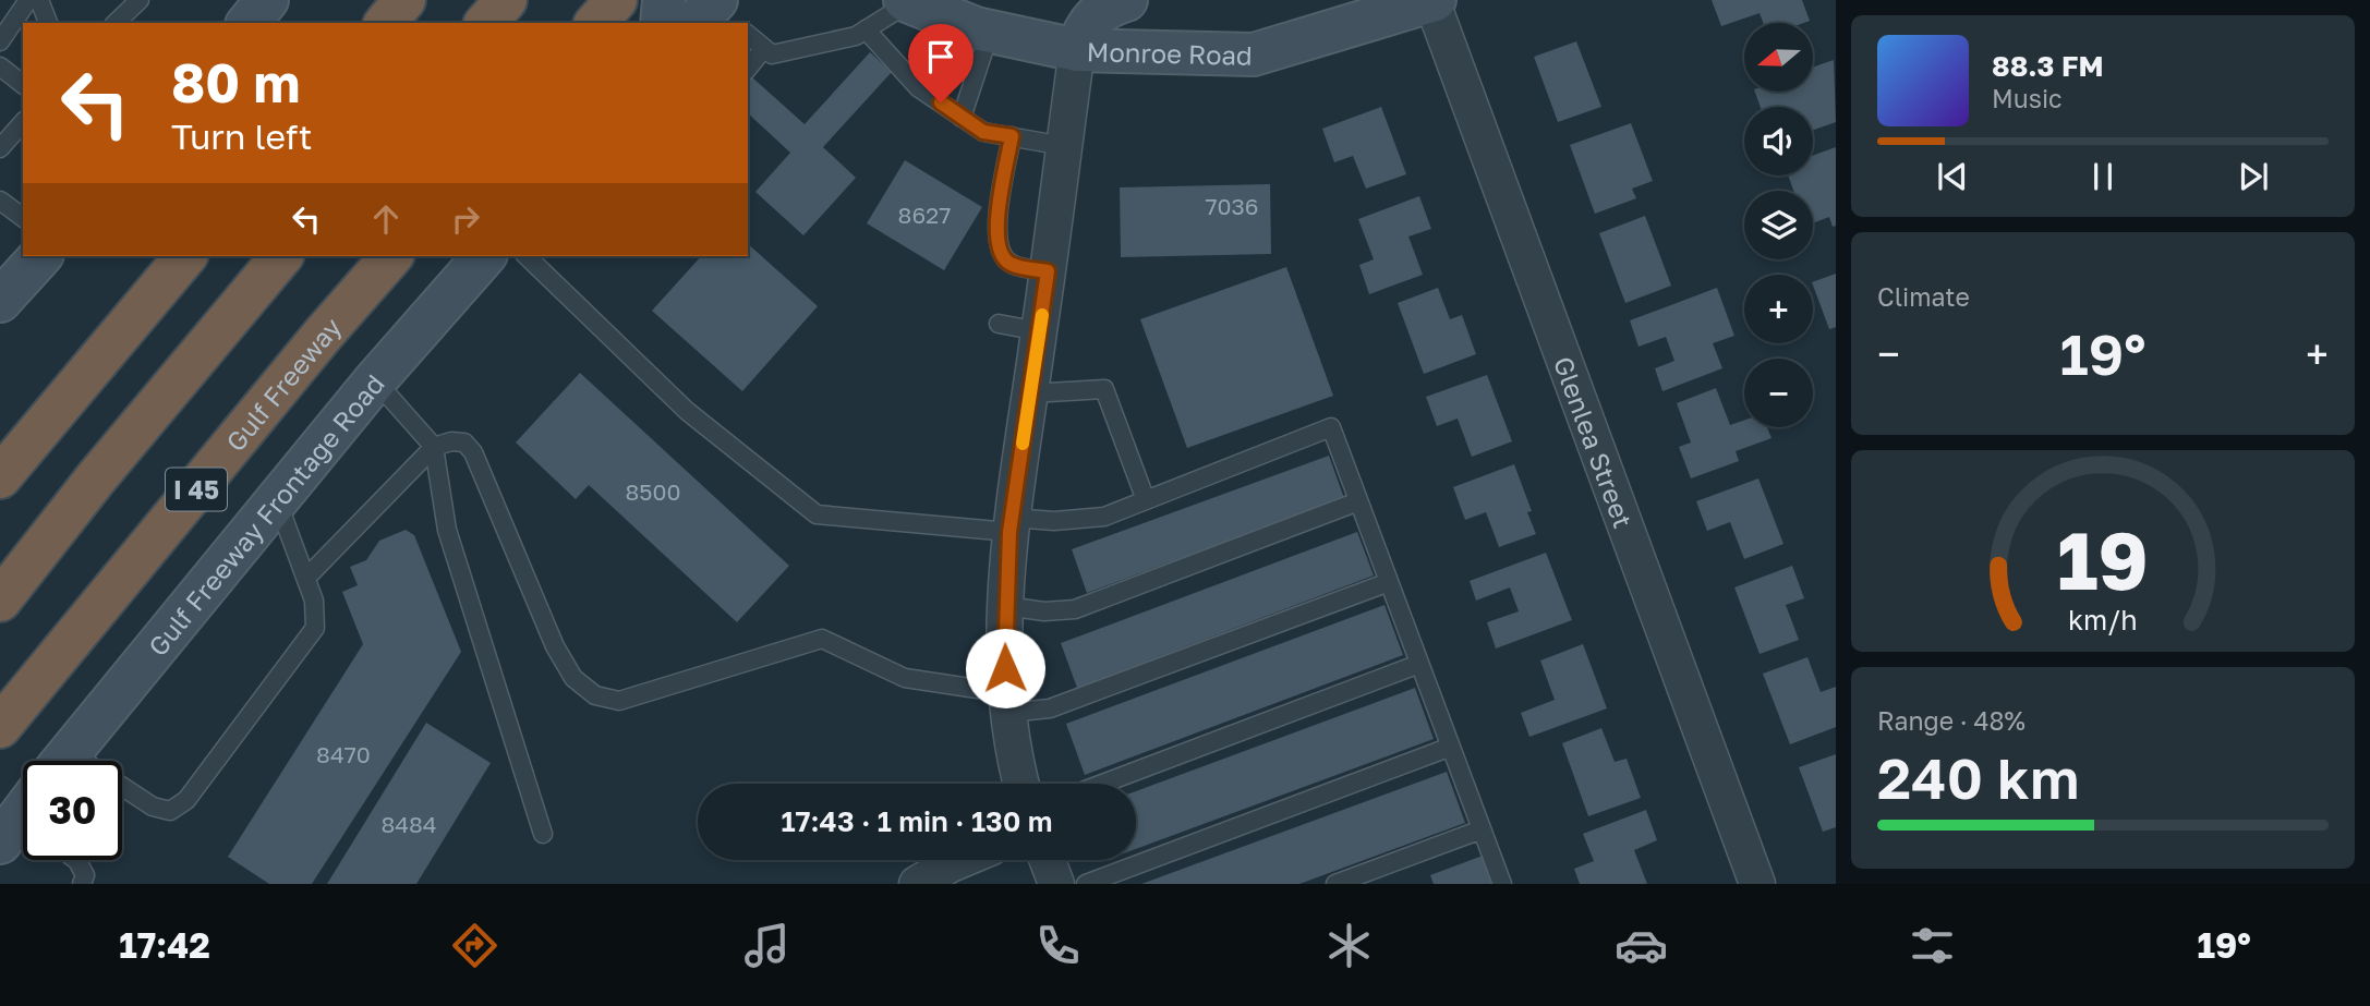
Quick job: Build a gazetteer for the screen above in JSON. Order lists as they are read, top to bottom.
{
  "streets": {
    "highway": ["Gulf Freeway", "I 45"],
    "main road": ["Monroe Road", "Gulf Freeway Frontage Road"],
    "street": ["Glenlea Street"]
  },
  "crossings": [
    ["Monroe Road", "Glenlea Street"]
  ],
  "house_numbers": [
    "7036",
    "8627",
    "8500",
    "8470",
    "8484"
  ],
  "north": "left",
  "page": {
    "map_buttons": ["+", "−"],
    "turn": ["80 m", "Turn left"],
    "song": ["88.3 FM", "Music"],
    "tile": [
      "Climate",
      ["Range · 48%", "240 km"]
    ],
    "heat": ["−", "19°", "+"],
    "limit": "30",
    "trip": "17:43 · 1 min · 130 m",
    "tabs": ["17:42", "19°"],
    "gauge": ["19", "km/h"]
  }
}
